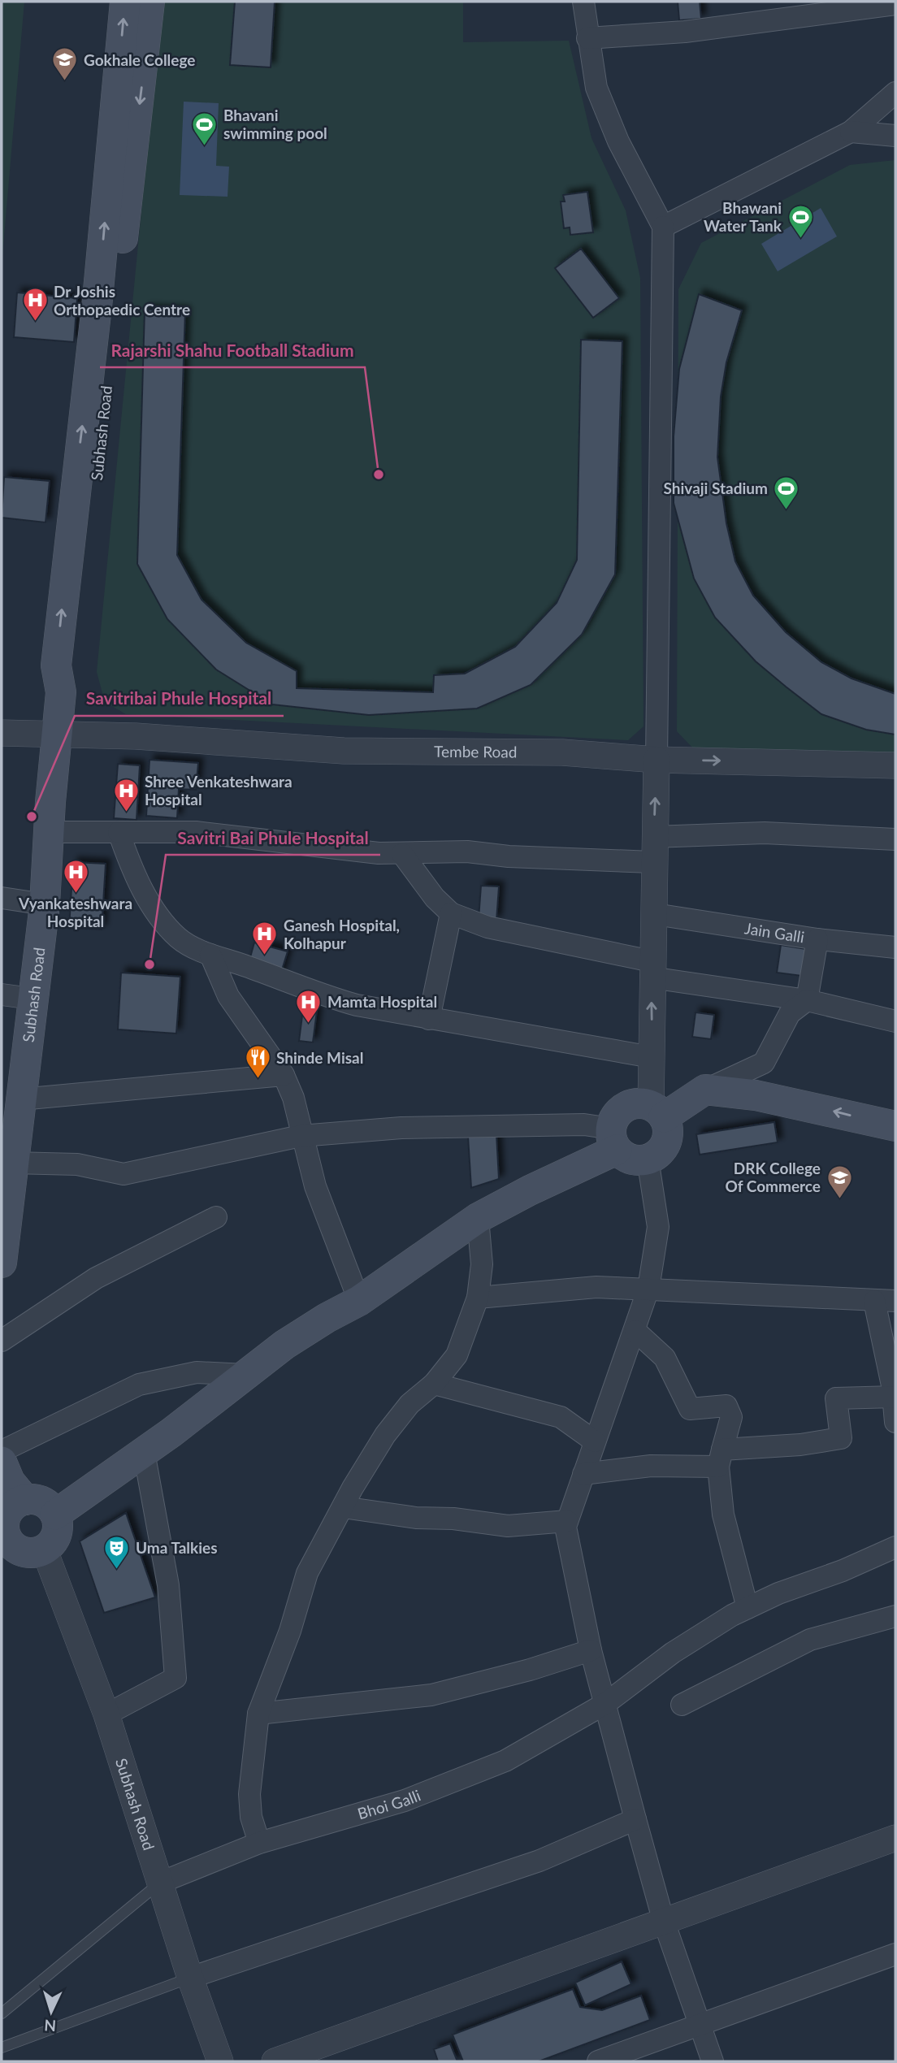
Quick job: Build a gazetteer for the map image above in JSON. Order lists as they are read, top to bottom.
{
  "streets": {
    "main road": ["Subhash Road"],
    "street": ["Tembe Road", "Jain Galli", "Bhoi Galli"]
  },
  "crossings": [
    ["Subhash Road", "Tembe Road"],
    ["Subhash Road", "Bhoi Galli"]
  ],
  "places": {
    "school or university": ["Gokhale College", "DRK College Of Commerce"],
    "sports": ["Bhavani swimming pool", "Bhawani Water Tank", "Shivaji Stadium"],
    "hospital": [
      "Dr Joshis Orthopaedic Centre",
      "Shree Venkateshwara Hospital",
      "Vyankateshwara Hospital",
      "Ganesh Hospital, Kolhapur",
      "Mamta Hospital"
    ],
    "other": ["Rajarshi Shahu Football Stadium", "Savitribai Phule Hospital", "Savitri Bai Phule Hospital"],
    "restaurant": ["Shinde Misal"],
    "theatre": ["Uma Talkies"]
  },
  "north": "bottom"
}
